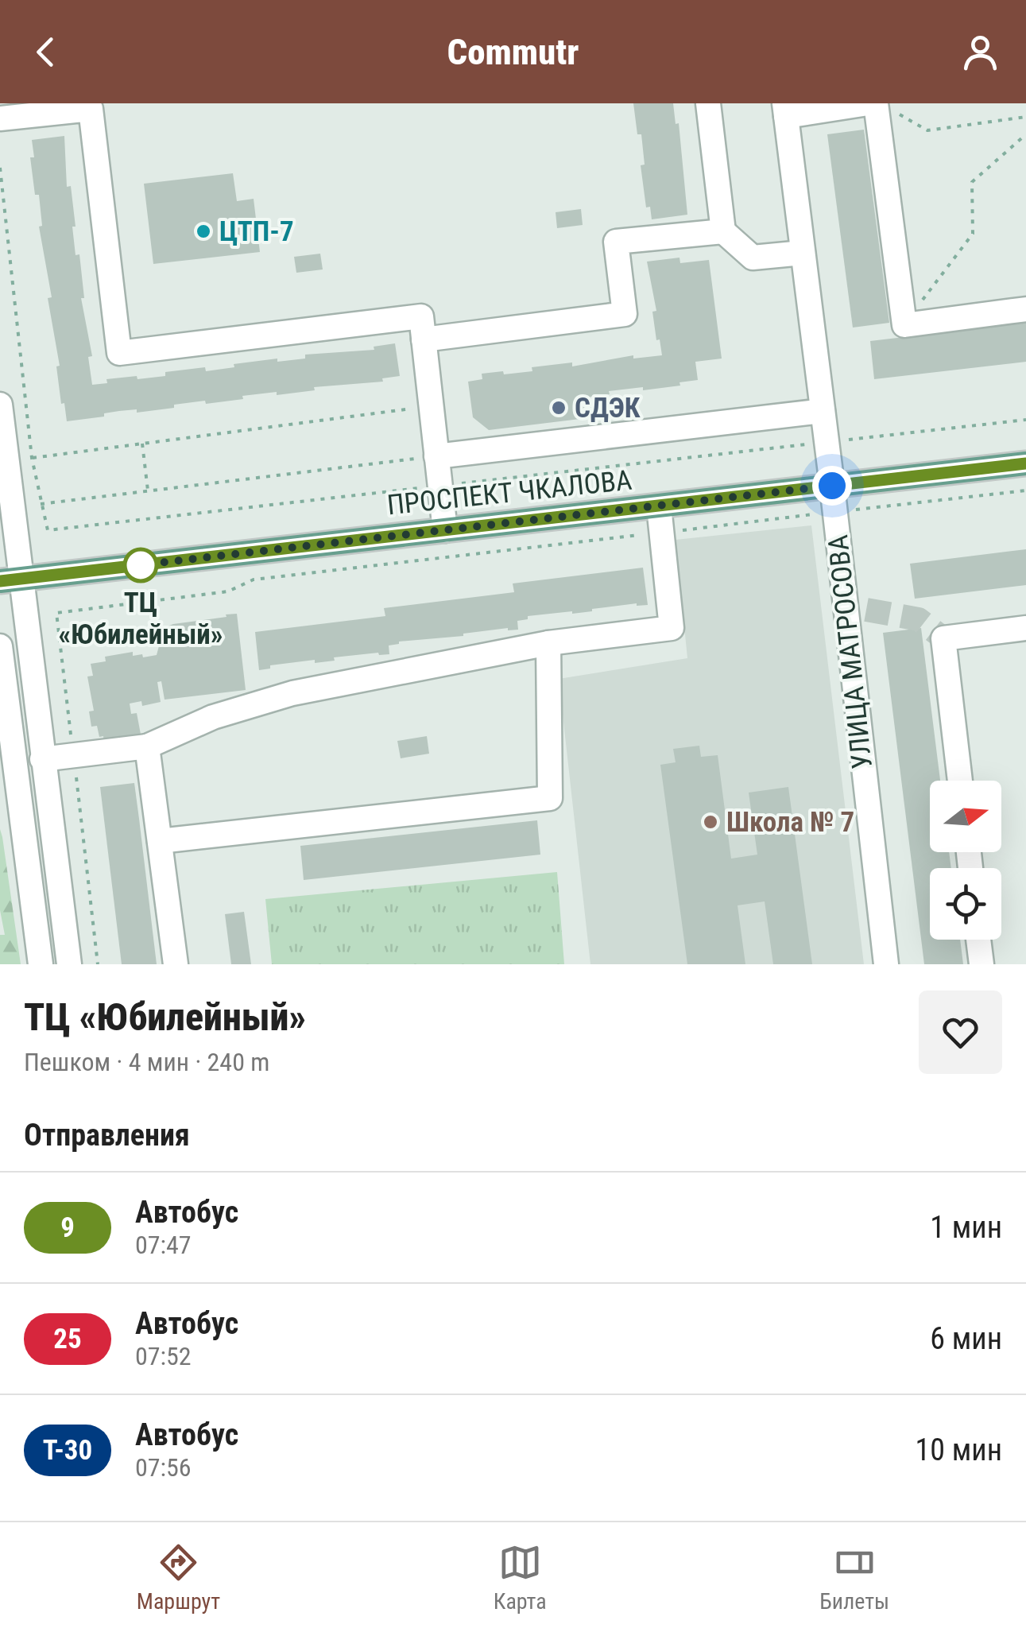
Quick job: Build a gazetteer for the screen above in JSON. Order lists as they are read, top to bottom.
{
  "streets": {
    "main road": ["ПРОСПЕКТ ЧКАЛОВА"],
    "street": ["УЛИЦА МАТРОСОВА"]
  },
  "crossings": [
    ["ПРОСПЕКТ ЧКАЛОВА", "УЛИЦА МАТРОСОВА"]
  ],
  "places": [
    "ЦТП-7",
    "СДЭК",
    "ТЦ «Юбилейный»",
    "Школа № 7"
  ],
  "lines": ["bus line 9"],
  "north": "right",
  "page": {
    "header": "Commutr",
    "heading": [
      ["ТЦ «Юбилейный»", "Пешком · 4 мин · 240 m"],
      "Отправления"
    ],
    "list": [
      {
        "mark": "9",
        "name": "Автобус",
        "note": "07:47",
        "value": "1 мин"
      },
      {
        "mark": "25",
        "name": "Автобус",
        "note": "07:52",
        "value": "6 мин"
      },
      {
        "mark": "Т-30",
        "name": "Автобус",
        "note": "07:56",
        "value": "10 мин"
      }
    ],
    "tabs": ["Маршрут", "Карта", "Билеты"]
  }
}
